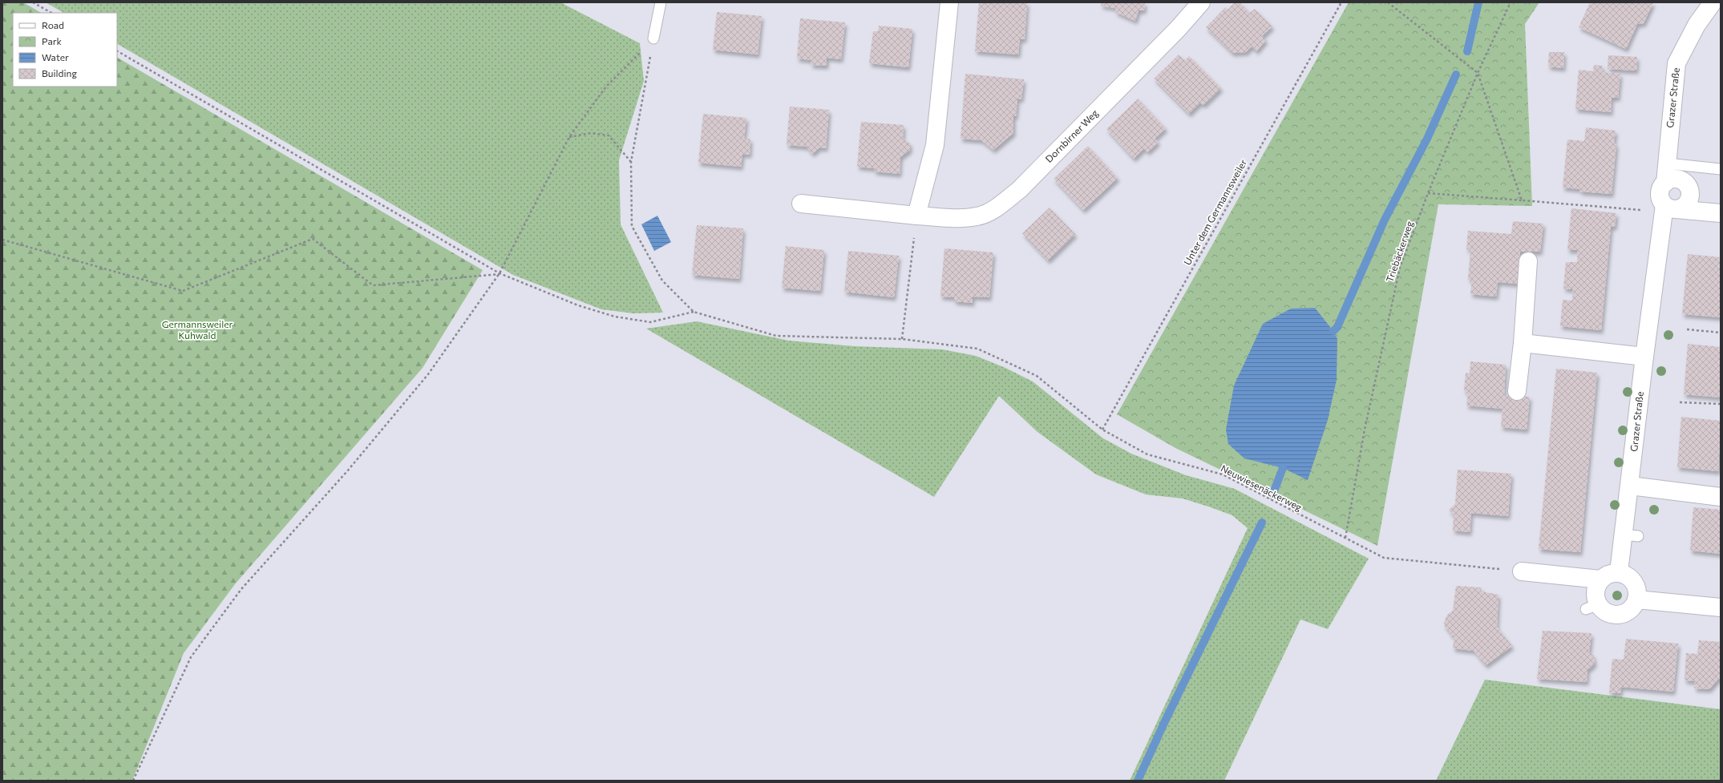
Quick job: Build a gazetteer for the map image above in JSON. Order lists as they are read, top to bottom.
{
  "streets": {
    "street": ["Grazer Straße", "Dornbirner Weg"],
    "path": ["Unter dem Germannsweiler", "Triebäckerweg", "Neuwiesenäckerweg"]
  },
  "crossings": [
    ["Unter dem Germannsweiler", "Neuwiesenäckerweg"],
    ["Triebäckerweg", "Neuwiesenäckerweg"]
  ],
  "parks": ["Germannsweiler Kuhwald"],
  "legend": [
    "Road",
    "Park",
    "Water",
    "Building"
  ]
}
